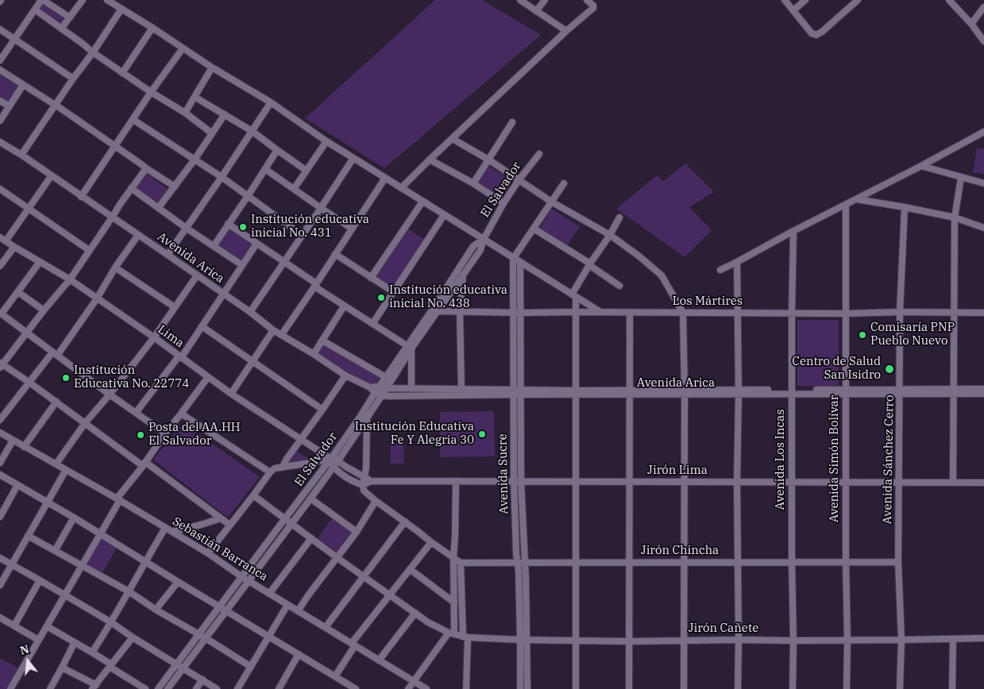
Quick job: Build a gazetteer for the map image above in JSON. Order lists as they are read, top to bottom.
{
  "streets": {
    "street": [
      "El Salvador",
      "Avenida Arica",
      "Los Mártires",
      "Lima",
      "Avenida Simón Bolívar",
      "Avenida Los Incas",
      "Avenida Sánchez Cerro",
      "Jirón Lima",
      "Avenida Sucre",
      "Sebastián Barranca",
      "Jirón Chincha",
      "Jirón Cañete"
    ]
  },
  "crossings": [
    ["El Salvador", "Avenida Arica"],
    ["El Salvador", "Los Mártires"],
    ["El Salvador", "Lima"],
    ["El Salvador", "Sebastián Barranca"],
    ["El Salvador", "Jirón Cañete"],
    ["Avenida Arica", "Avenida Simón Bolívar"],
    ["Avenida Arica", "Avenida Los Incas"],
    ["Avenida Arica", "Avenida Sánchez Cerro"],
    ["Avenida Arica", "Avenida Sucre"],
    ["Los Mártires", "Avenida Simón Bolívar"],
    ["Los Mártires", "Avenida Los Incas"],
    ["Los Mártires", "Avenida Sánchez Cerro"],
    ["Los Mártires", "Avenida Sucre"],
    ["Avenida Simón Bolívar", "Jirón Lima"],
    ["Avenida Simón Bolívar", "Jirón Chincha"],
    ["Avenida Simón Bolívar", "Jirón Cañete"],
    ["Avenida Los Incas", "Jirón Lima"],
    ["Avenida Los Incas", "Jirón Chincha"],
    ["Avenida Los Incas", "Jirón Cañete"],
    ["Avenida Sánchez Cerro", "Jirón Lima"],
    ["Avenida Sánchez Cerro", "Jirón Chincha"],
    ["Avenida Sánchez Cerro", "Jirón Cañete"],
    ["Jirón Lima", "Avenida Sucre"],
    ["Avenida Sucre", "Jirón Chincha"],
    ["Avenida Sucre", "Jirón Cañete"]
  ],
  "places": [
    "Institución educativa inicial No. 431",
    "Institución educativa inicial No. 438",
    "Comisaría PNP Pueblo Nuevo",
    "Centro de Salud San Isidro",
    "Institución Educativa No. 22774",
    "Institución Educativa Fe Y Alegria 30",
    "Posta del AA.HH El Salvador"
  ],
  "north": "top"
}
